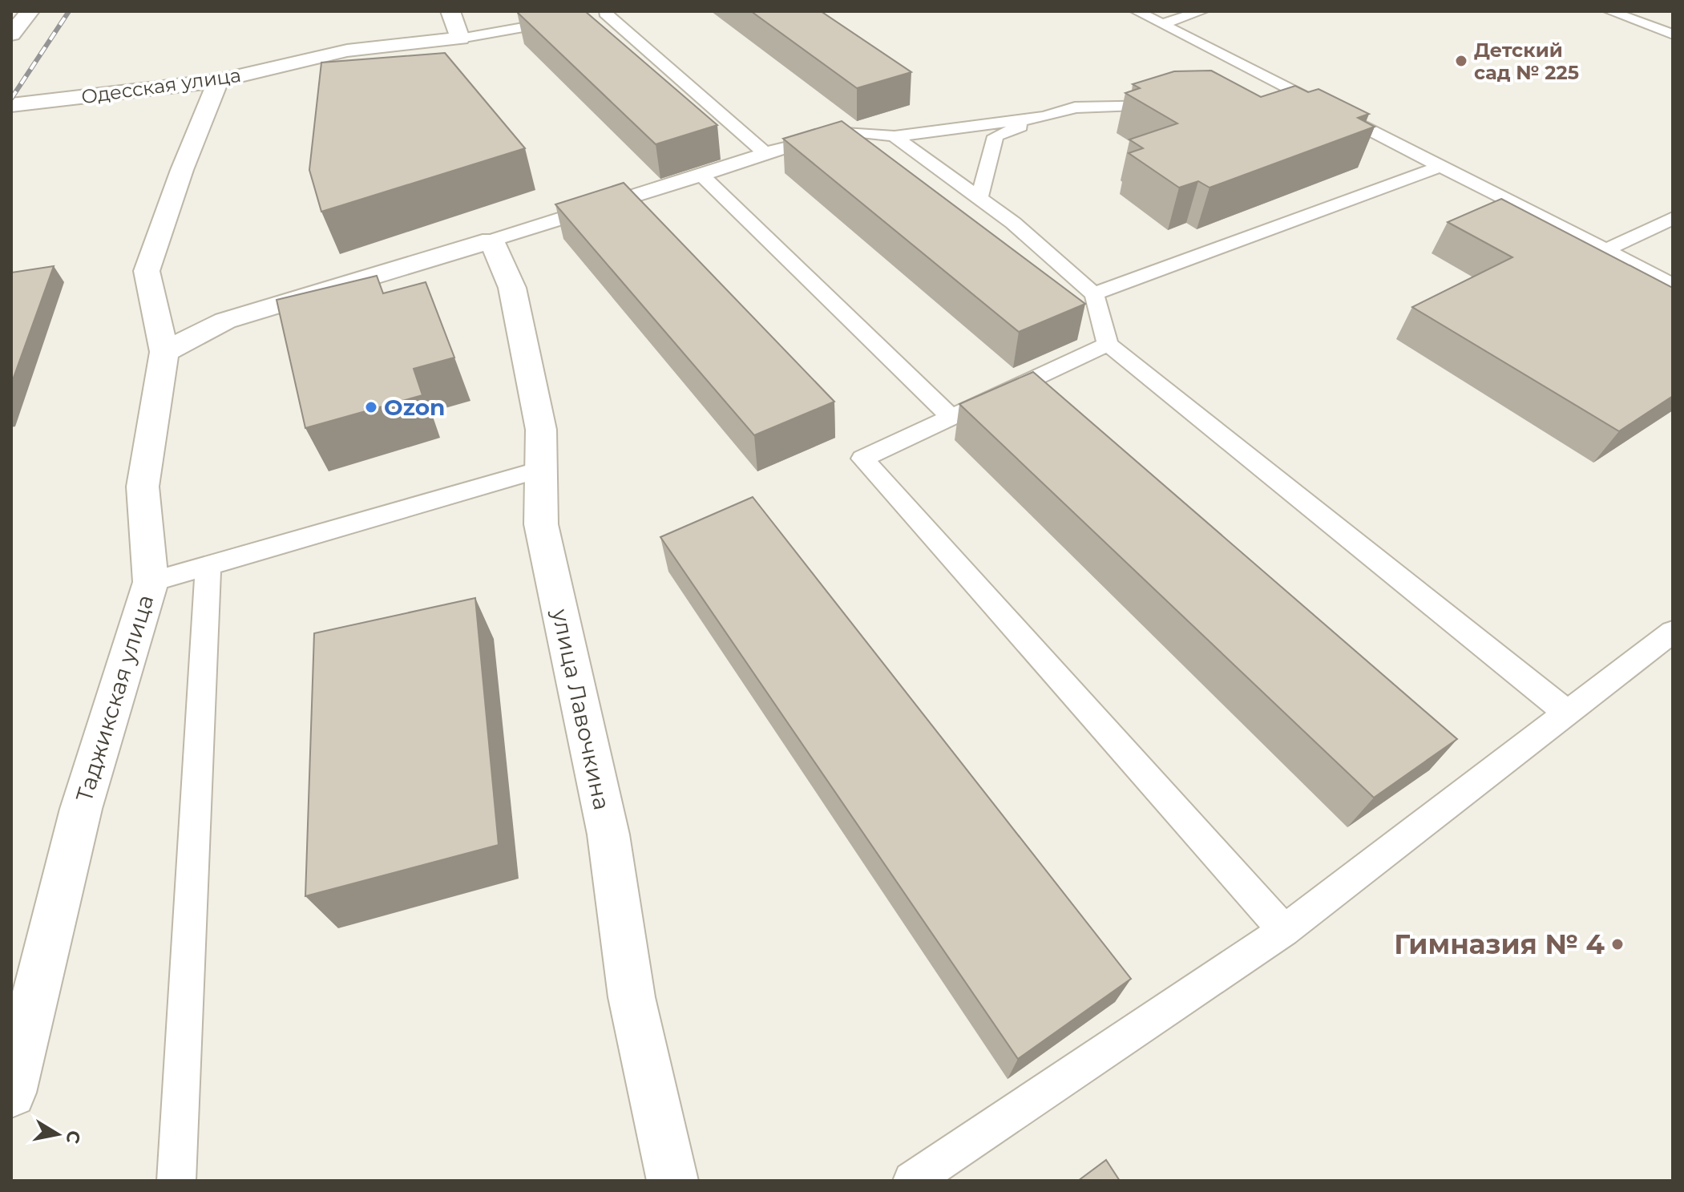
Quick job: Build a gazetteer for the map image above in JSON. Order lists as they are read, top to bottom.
{
  "streets": {
    "street": ["Одесская улица", "Таджикская улица", "улица Лавочкина"]
  },
  "crossings": [
    ["Одесская улица", "Таджикская улица"]
  ],
  "places": ["Детский сад № 225", "Ozon", "Гимназия № 4"],
  "north": "right"
}
